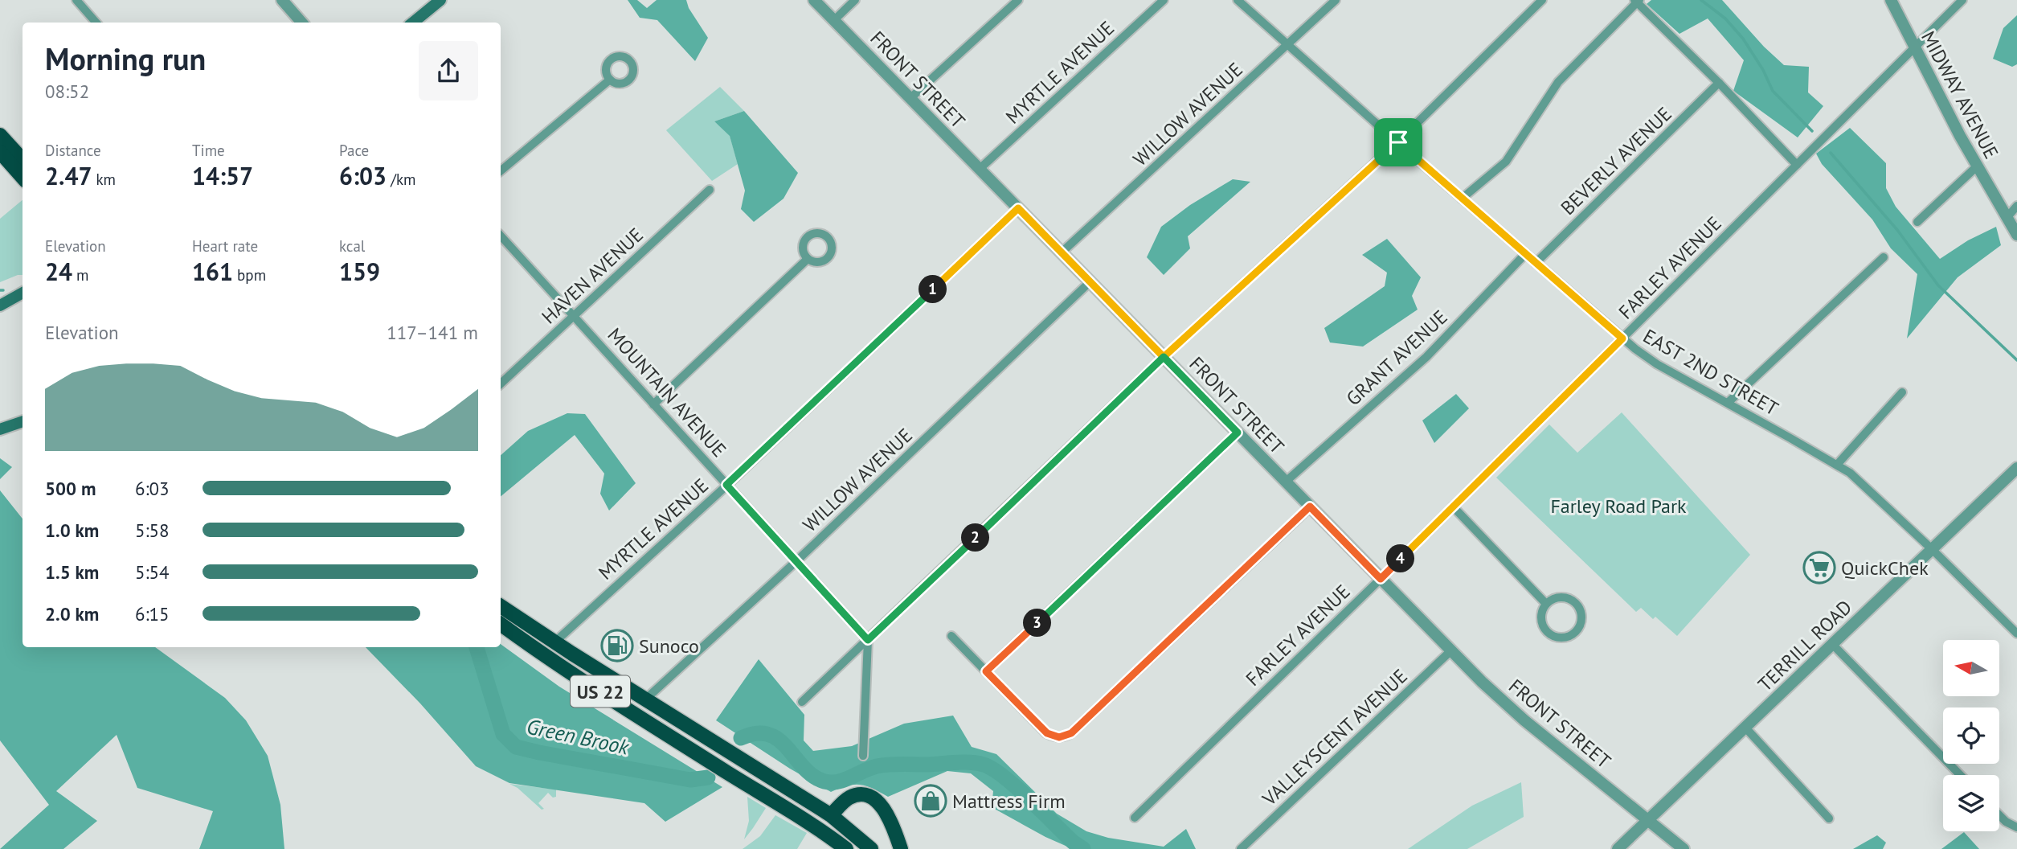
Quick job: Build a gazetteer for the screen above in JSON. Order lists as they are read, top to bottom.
{
  "streets": {
    "highway": ["US 22"],
    "street": [
      "MYRTLE AVENUE",
      "FRONT STREET",
      "MIDWAY AVENUE",
      "WILLOW AVENUE",
      "BEVERLY AVENUE",
      "FARLEY AVENUE",
      "HAVEN AVENUE",
      "GRANT AVENUE",
      "EAST 2ND STREET",
      "MOUNTAIN AVENUE",
      "TERRILL ROAD",
      "VALLEYSCENT AVENUE"
    ]
  },
  "crossings": [
    ["MYRTLE AVENUE", "FRONT STREET"],
    ["MYRTLE AVENUE", "MOUNTAIN AVENUE"],
    ["MYRTLE AVENUE", "US 22"],
    ["FRONT STREET", "WILLOW AVENUE"],
    ["FRONT STREET", "FARLEY AVENUE"],
    ["FRONT STREET", "GRANT AVENUE"],
    ["FRONT STREET", "TERRILL ROAD"],
    ["FRONT STREET", "VALLEYSCENT AVENUE"],
    ["MIDWAY AVENUE", "FARLEY AVENUE"],
    ["WILLOW AVENUE", "EAST 2ND STREET"],
    ["WILLOW AVENUE", "MOUNTAIN AVENUE"],
    ["WILLOW AVENUE", "US 22"],
    ["BEVERLY AVENUE", "EAST 2ND STREET"],
    ["FARLEY AVENUE", "EAST 2ND STREET"],
    ["HAVEN AVENUE", "MOUNTAIN AVENUE"],
    ["GRANT AVENUE", "EAST 2ND STREET"],
    ["EAST 2ND STREET", "TERRILL ROAD"]
  ],
  "water": ["Green Brook"],
  "parks": ["Farley Road Park"],
  "places": {
    "supermarket": ["QuickChek"],
    "fuel station": ["Sunoco"],
    "shop": ["Mattress Firm"]
  },
  "north": "left",
  "page": {
    "heading": ["Morning run", "08:52"],
    "stats": [
      ["Distance", "2.47 km"],
      ["Time", "14:57"],
      ["Pace", "6:03 /km"],
      ["Elevation", "24 m"],
      ["Heart rate", "161 bpm"],
      ["kcal", "159"]
    ],
    "pins": [
      "1",
      "2",
      "4",
      "3"
    ],
    "chart": ["Elevation", "117–141 m"],
    "list": [
      {
        "name": "500 m",
        "note": "6:03"
      },
      {
        "name": "1.0 km",
        "note": "5:58"
      },
      {
        "name": "1.5 km",
        "note": "5:54"
      },
      {
        "name": "2.0 km",
        "note": "6:15"
      }
    ]
  }
}
